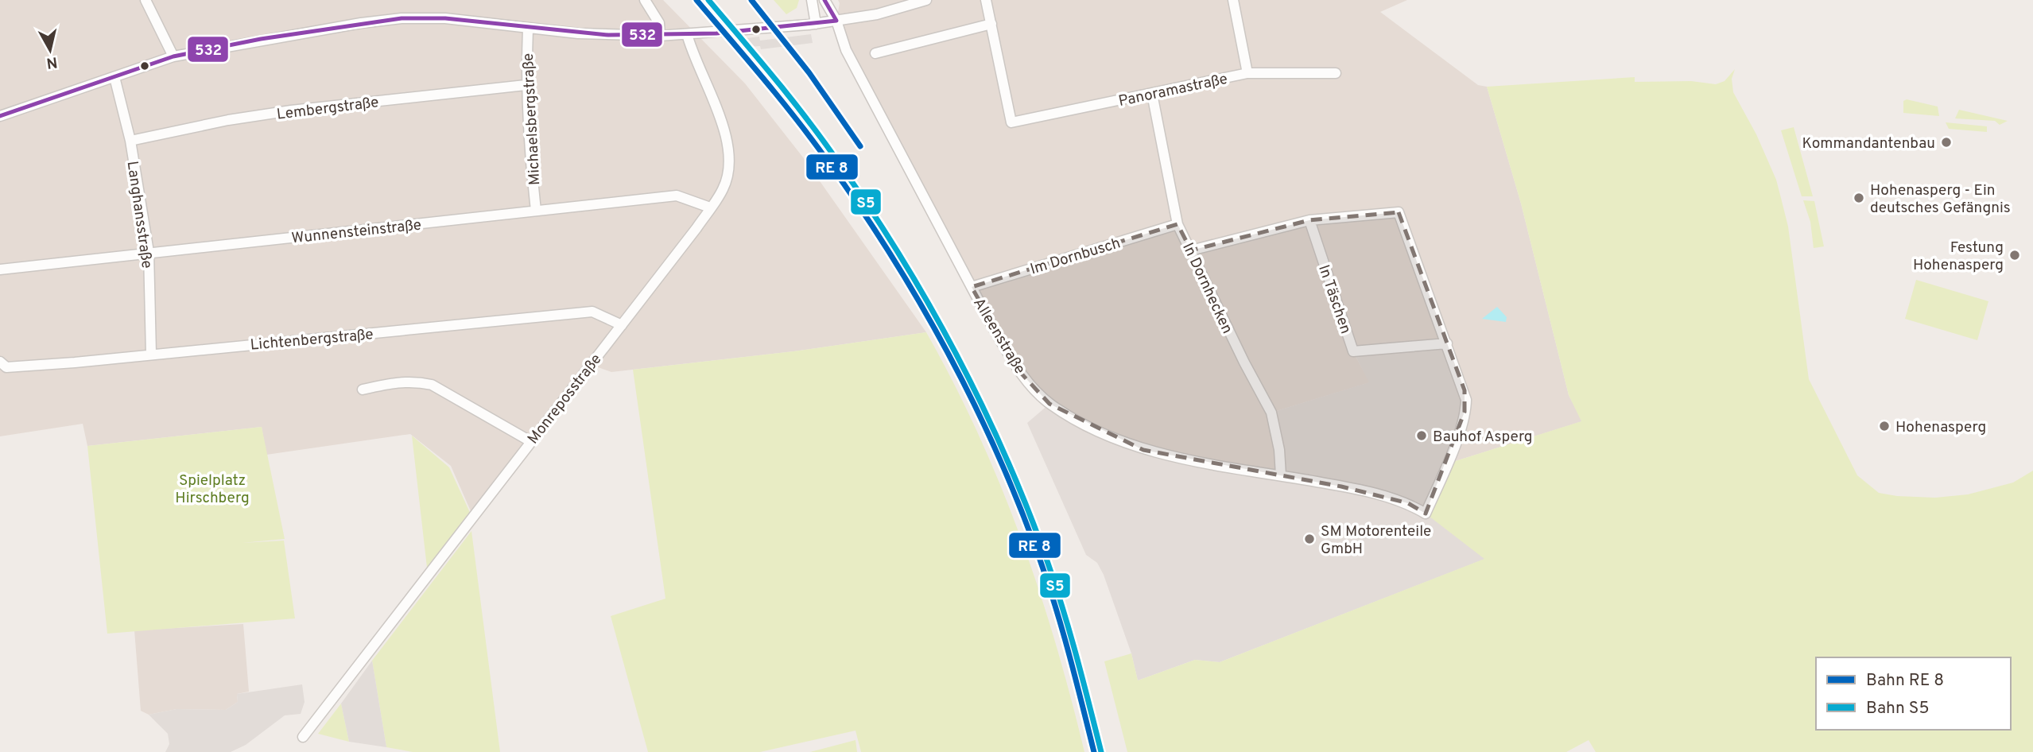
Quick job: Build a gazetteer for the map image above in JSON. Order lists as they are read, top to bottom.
{
  "streets": {
    "street": [
      "Panoramastraße",
      "Lembergstraße",
      "Michaelsbergstraße",
      "Langhansstraße",
      "Wunnensteinstraße",
      "Im Dornbusch",
      "In Dornhecken",
      "In Täschen",
      "Alleenstraße",
      "Lichtenbergstraße",
      "Monreposstraße"
    ]
  },
  "crossings": [
    ["Panoramastraße", "In Dornhecken"],
    ["Lembergstraße", "Michaelsbergstraße"],
    ["Lembergstraße", "Langhansstraße"],
    ["Michaelsbergstraße", "Wunnensteinstraße"],
    ["Langhansstraße", "Wunnensteinstraße"],
    ["Langhansstraße", "Lichtenbergstraße"],
    ["Wunnensteinstraße", "Monreposstraße"],
    ["Im Dornbusch", "In Dornhecken"],
    ["Im Dornbusch", "Alleenstraße"],
    ["In Dornhecken", "Alleenstraße"],
    ["In Täschen", "Alleenstraße"],
    ["Lichtenbergstraße", "Monreposstraße"]
  ],
  "parks": ["Spielplatz Hirschberg"],
  "places": [
    "Kommandantenbau",
    "Hohenasperg - Ein deutsches Gefängnis",
    "Festung Hohenasperg",
    "Hohenasperg",
    "Bauhof Asperg",
    "SM Motorenteile GmbH"
  ],
  "lines": ["rail line S5", "transit line 532"],
  "legend": ["Bahn RE 8", "Bahn S5"],
  "north": "bottom"
}
